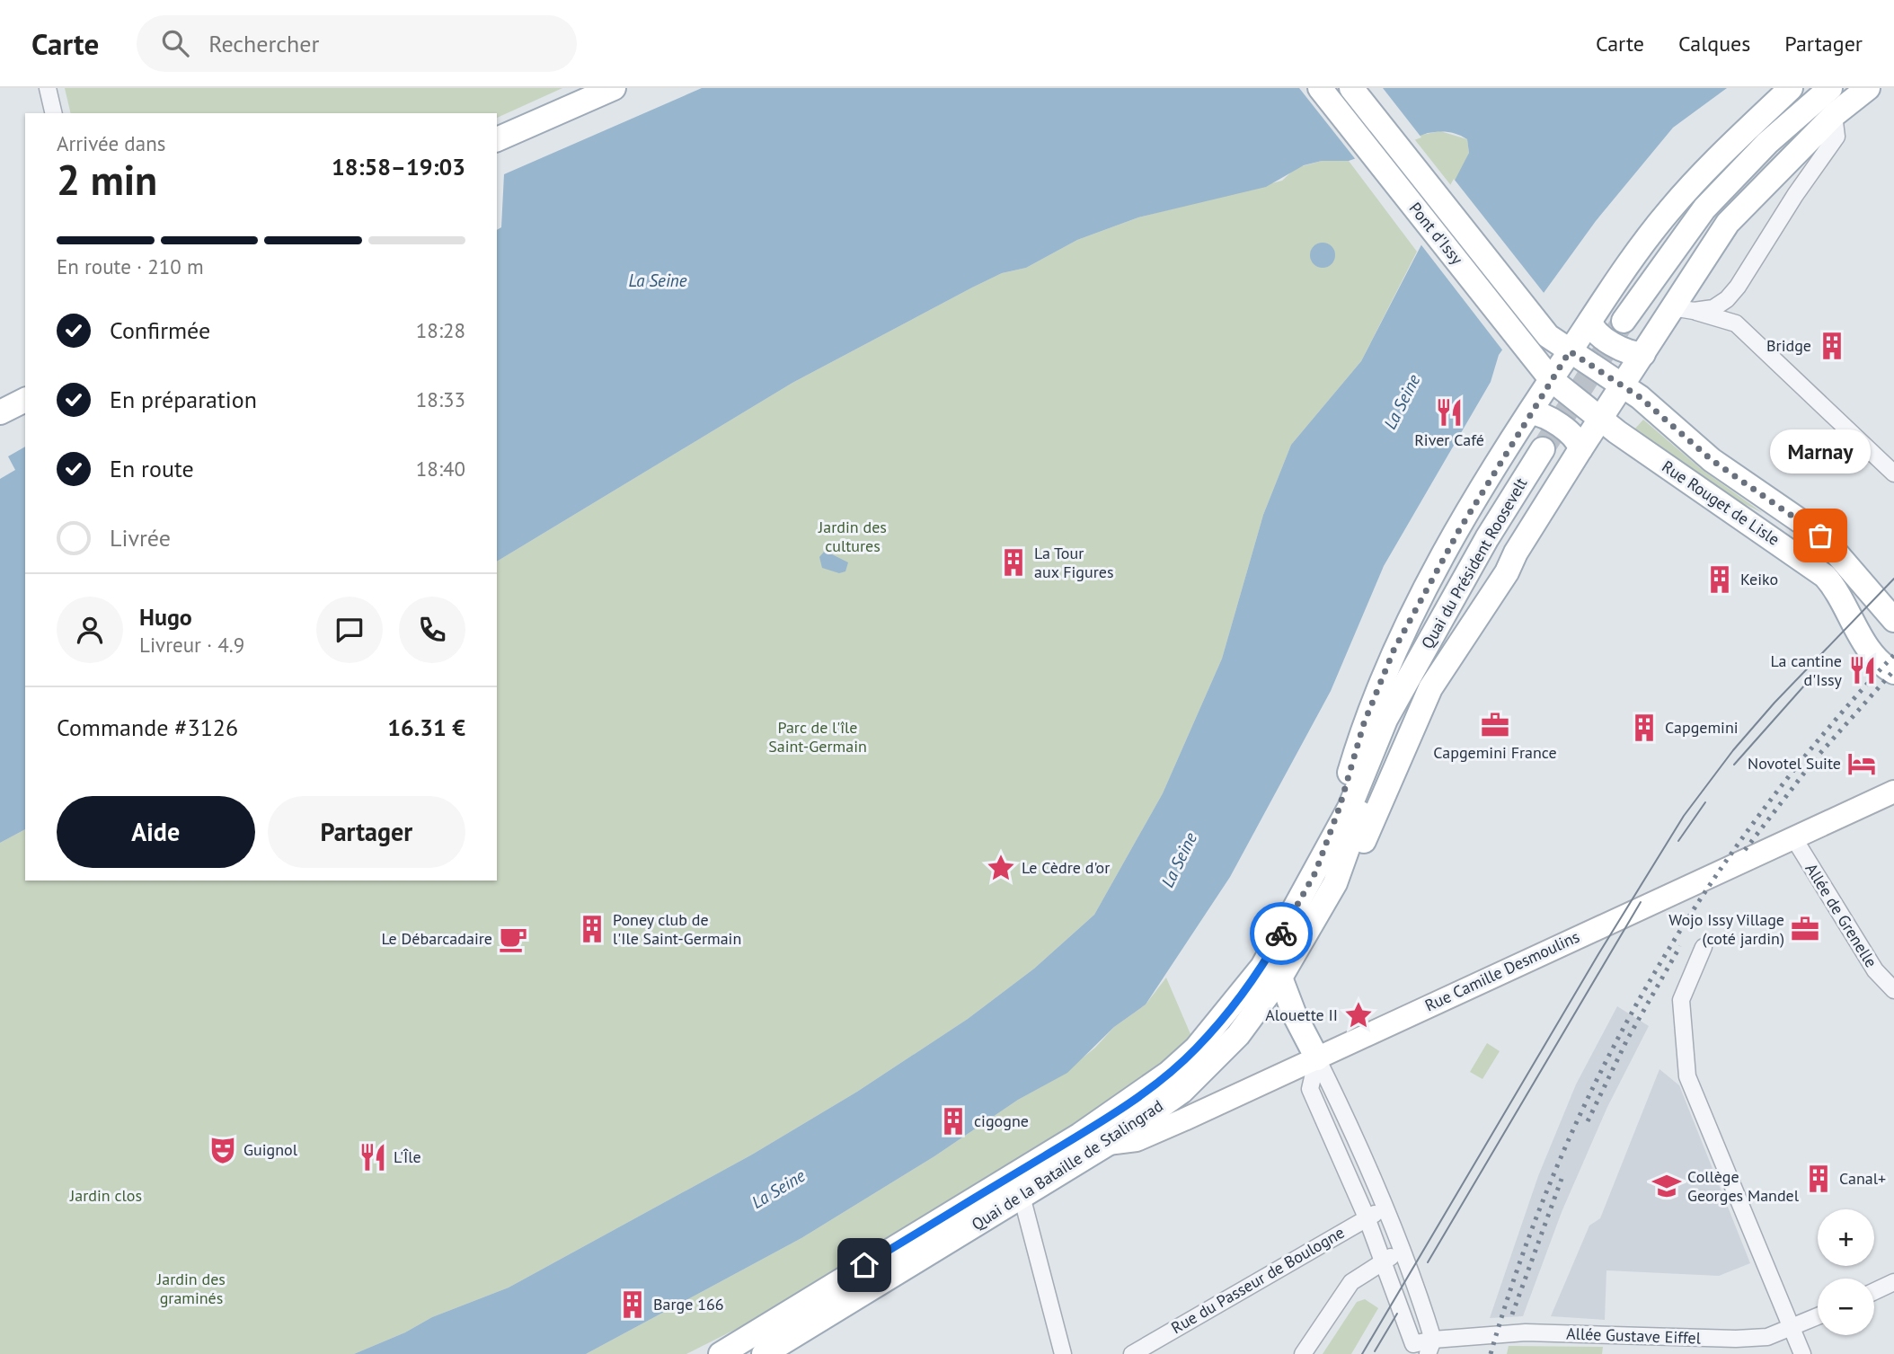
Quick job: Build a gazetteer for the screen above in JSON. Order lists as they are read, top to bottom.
{
  "streets": {
    "main road": [
      "Pont d'Issy",
      "Rue Rouget de Lisle",
      "Quai du Président Roosevelt",
      "Quai de la Bataille de Stalingrad"
    ],
    "street": [
      "Allée de Grenelle",
      "Rue Camille Desmoulins",
      "Rue du Passeur de Boulogne",
      "Allée Gustave Eiffel"
    ]
  },
  "crossings": [
    ["Pont d'Issy", "Rue Rouget de Lisle"],
    ["Quai du Président Roosevelt", "Quai de la Bataille de Stalingrad"],
    ["Allée de Grenelle", "Rue Camille Desmoulins"],
    ["Rue Camille Desmoulins", "Quai de la Bataille de Stalingrad"]
  ],
  "water": ["La Seine"],
  "parks": [
    "Jardin des cultures",
    "Parc de l'île Saint-Germain",
    "Jardin clos",
    "Jardin des graminés"
  ],
  "places": {
    "building": [
      "Bridge",
      "La Tour aux Figures",
      "Keiko",
      "Capgemini",
      "Poney club de l'Ile Saint-Germain",
      "cigogne",
      "Canal+",
      "Barge 166"
    ],
    "restaurant": ["River Café", "La cantine d'Issy", "L'Île"],
    "other": ["Marnay"],
    "office": ["Capgemini France", "Wojo Issy Village (coté jardin)"],
    "hotel": ["Novotel Suite"],
    "place": ["Le Cèdre d'or", "Alouette II"],
    "cafe": ["Le Débarcadaire"],
    "theatre": ["Guignol"],
    "school or university": ["Collège Georges Mandel"]
  },
  "page": {
    "header": "Carte",
    "search": "Rechercher",
    "nav": ["Carte", "Calques", "Partager"],
    "heading": ["2 min", "Arrivée dans", "18:58–19:03"],
    "panel": [
      "Hugo",
      "Livreur · 4.9",
      "Commande #3126",
      "16.31 €"
    ],
    "bar": "En route · 210 m",
    "list": [
      ["Confirmée", "18:28"],
      ["En préparation", "18:33"],
      ["En route", "18:40"],
      "Livrée"
    ],
    "bubble": "Marnay",
    "buttons": ["Aide", "Partager"],
    "map_buttons": ["+", "−"]
  }
}
